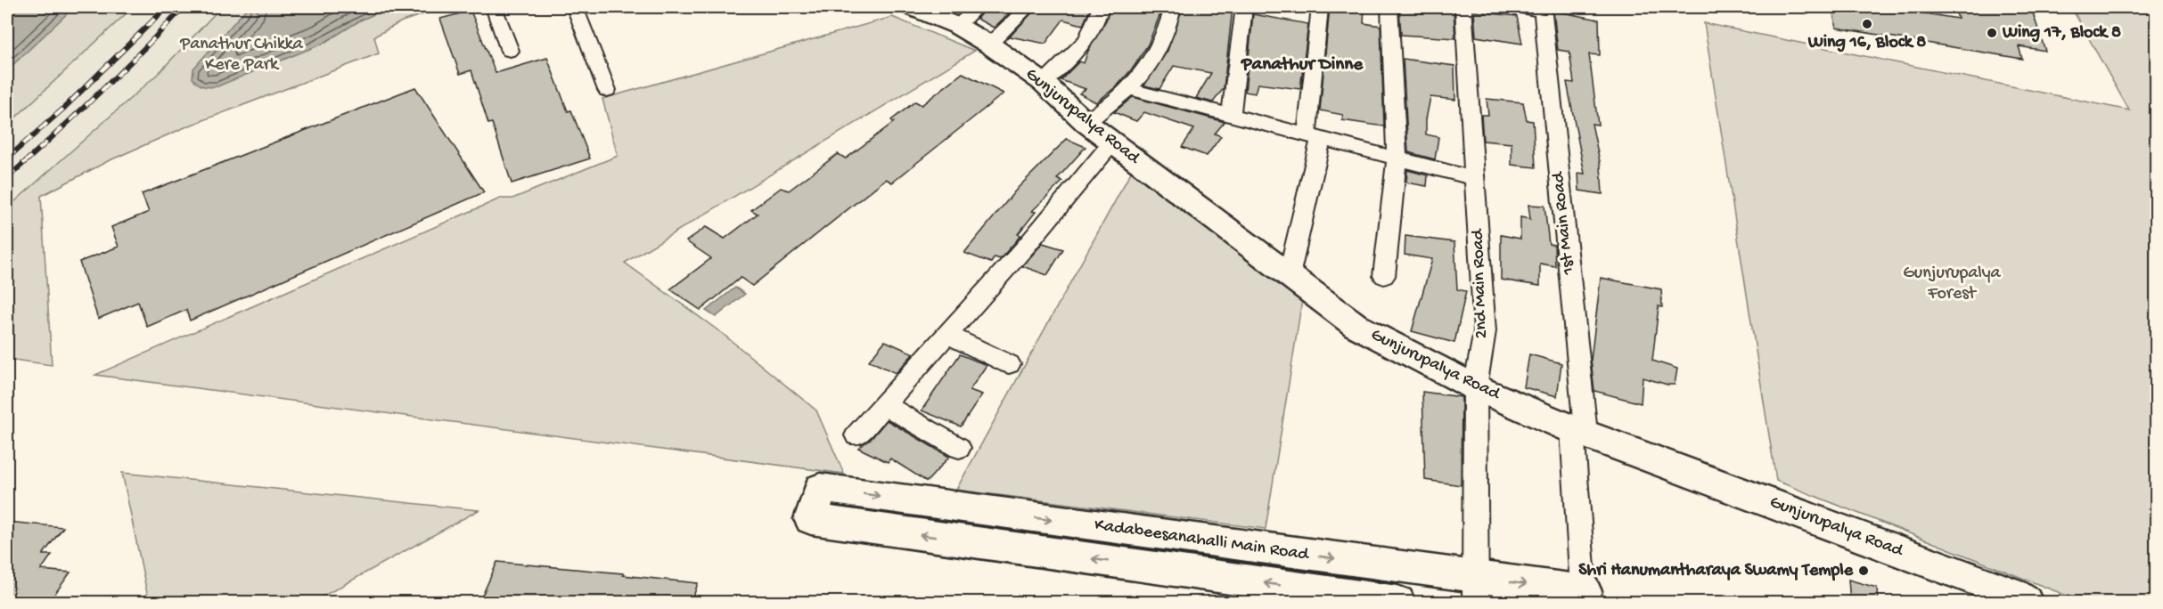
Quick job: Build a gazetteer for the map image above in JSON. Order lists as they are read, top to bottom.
{
  "streets": {
    "street": [
      "Gunjurupalya Road",
      "1st Main Road",
      "2nd Main Road",
      "Kadabeesanahalli Main Road"
    ]
  },
  "crossings": [
    ["Gunjurupalya Road", "1st Main Road"],
    ["Gunjurupalya Road", "2nd Main Road"],
    ["1st Main Road", "Kadabeesanahalli Main Road"],
    ["2nd Main Road", "Kadabeesanahalli Main Road"]
  ],
  "districts": ["Panathur Dinne"],
  "parks": ["Panathur Chikka Kere Park", "Gunjurupalya Forest"],
  "places": ["Wing 16, Block 8", "Wing 17, Block 8", "Shri Hanumantharaya Swamy Temple"]
}
